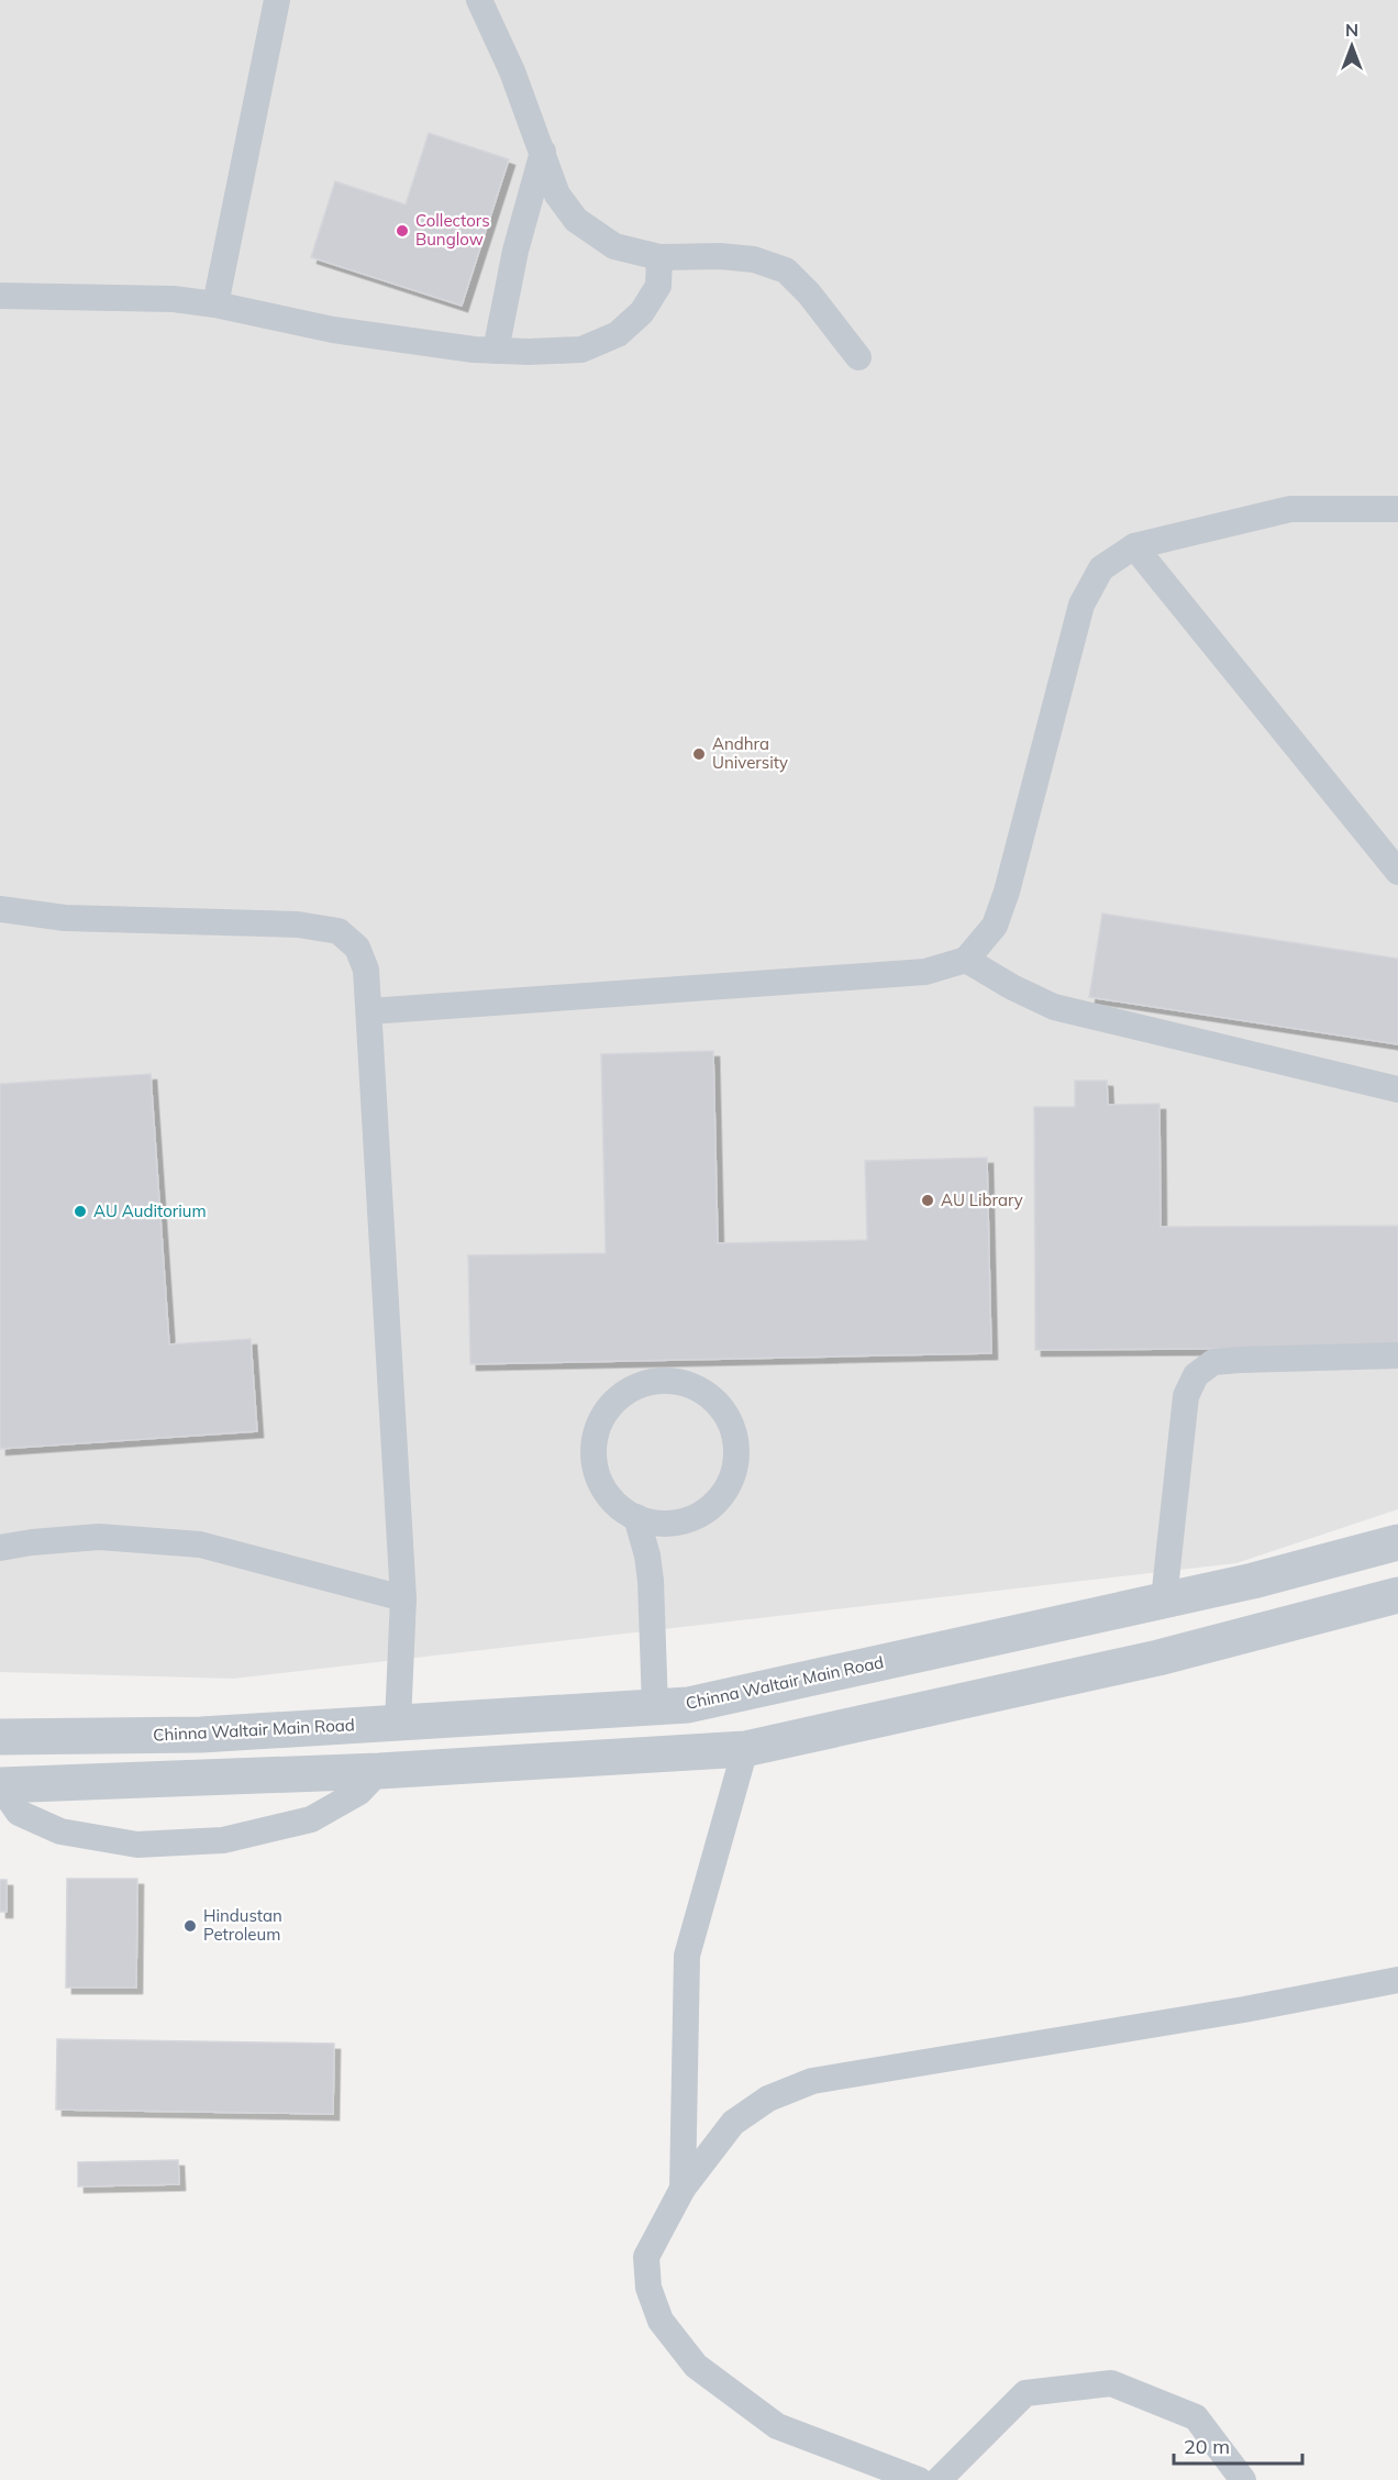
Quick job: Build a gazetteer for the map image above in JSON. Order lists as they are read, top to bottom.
{
  "streets": {
    "street": ["Chinna Waltair Main Road"]
  },
  "places": [
    "Collectors Bunglow",
    "Andhra University",
    "AU Library",
    "AU Auditorium",
    "Hindustan Petroleum"
  ],
  "scale_bar": "20 m",
  "north": "top"
}
